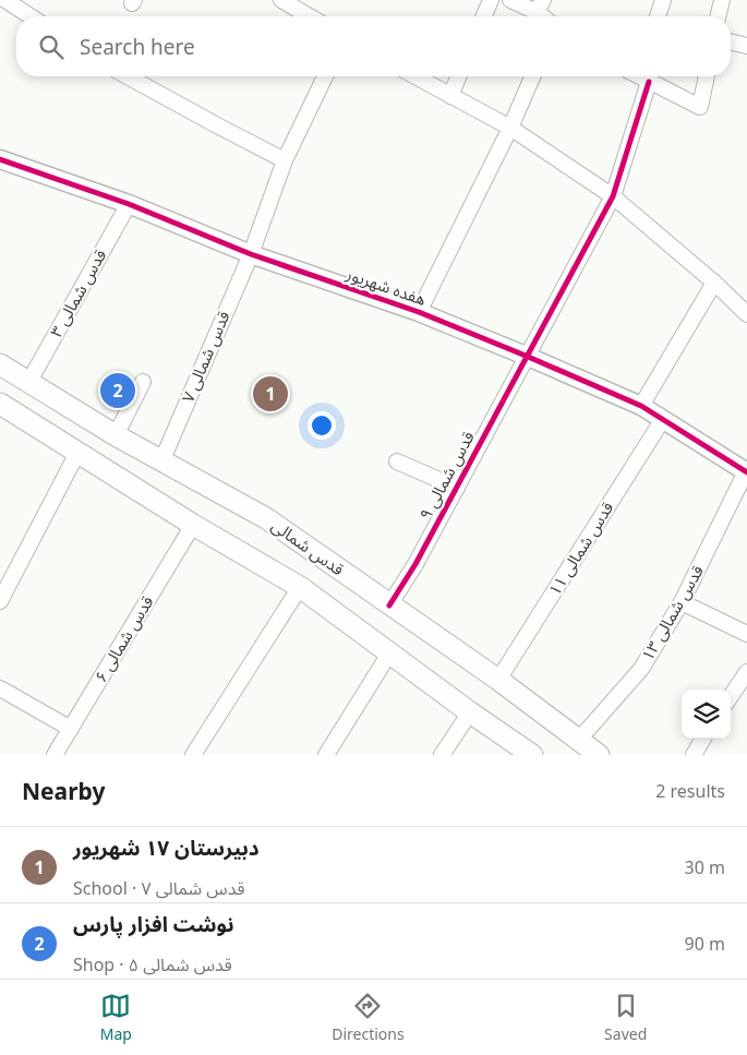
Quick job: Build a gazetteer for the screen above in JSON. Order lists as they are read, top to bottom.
{
  "streets": {
    "main road": ["قدس شمالی"],
    "street": [
      "هفده شهریور",
      "۳ قدس شمالی",
      "۷ قدس شمالی",
      "قدس شمالی ۹",
      "قدس شمالی ۱۱",
      "قدس شمالی ۱۳",
      "قدس شمالی ۶"
    ]
  },
  "crossings": [
    ["هفده شهریور", "۳ قدس شمالی"],
    ["هفده شهریور", "۷ قدس شمالی"],
    ["هفده شهریور", "قدس شمالی ۹"],
    ["هفده شهریور", "قدس شمالی ۱۱"],
    ["هفده شهریور", "قدس شمالی ۱۳"],
    ["۳ قدس شمالی", "قدس شمالی"],
    ["۷ قدس شمالی", "قدس شمالی"],
    ["قدس شمالی ۹", "قدس شمالی"],
    ["قدس شمالی", "قدس شمالی ۱۱"],
    ["قدس شمالی", "قدس شمالی ۱۳"]
  ],
  "page": {
    "search": "Search here",
    "pins": ["2", "1"],
    "heading": ["Nearby", "2 results"],
    "list": [
      {
        "mark": "1",
        "name": "دبیرستان ۱۷ شهریور",
        "note": "School · ۷ قدس شمالی",
        "value": "30 m"
      },
      {
        "mark": "2",
        "name": "نوشت افزار پارس",
        "note": "Shop · قدس شمالی ۵",
        "value": "90 m"
      }
    ],
    "nav": ["Map", "Directions", "Saved"]
  }
}
